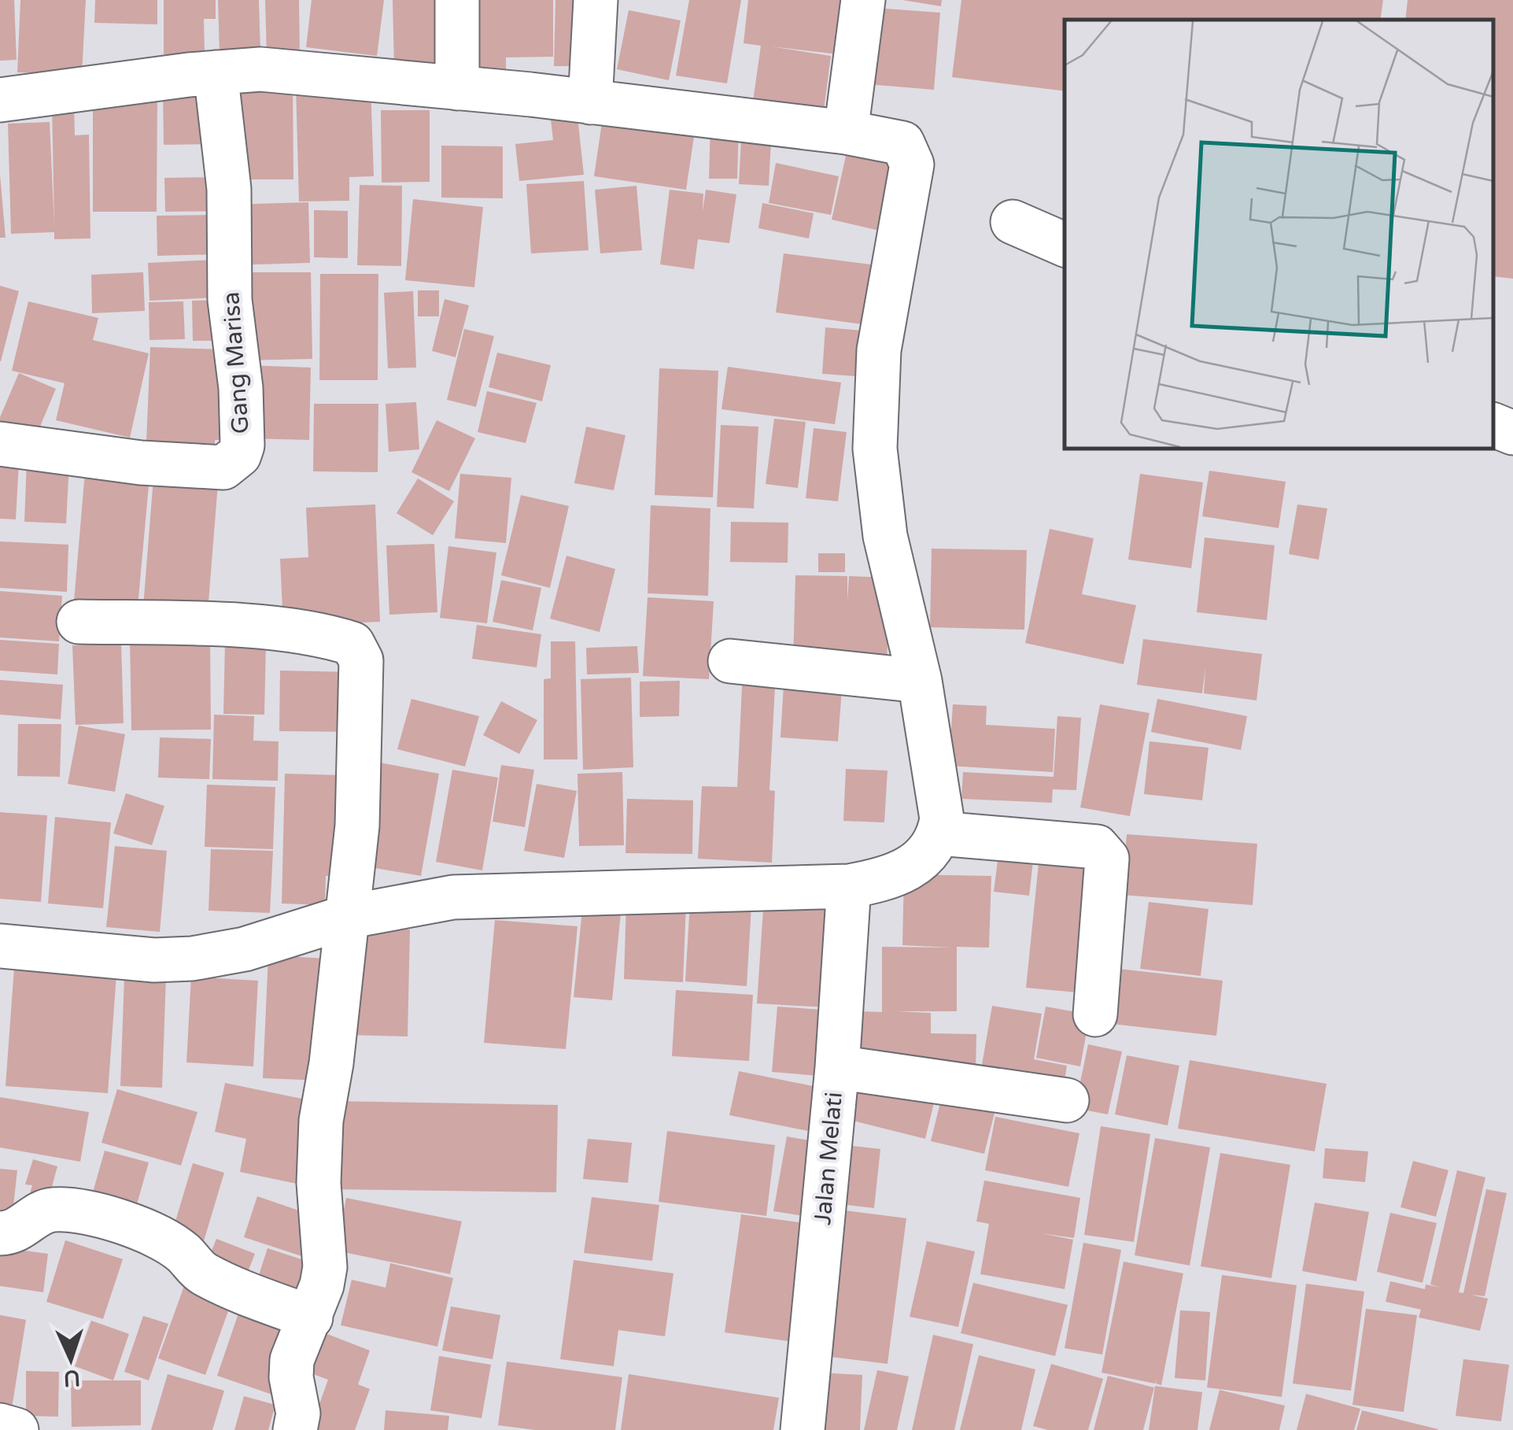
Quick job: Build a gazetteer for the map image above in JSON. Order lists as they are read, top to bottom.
{
  "streets": {
    "street": ["Gang Marisa", "Jalan Melati"]
  },
  "north": "bottom"
}
